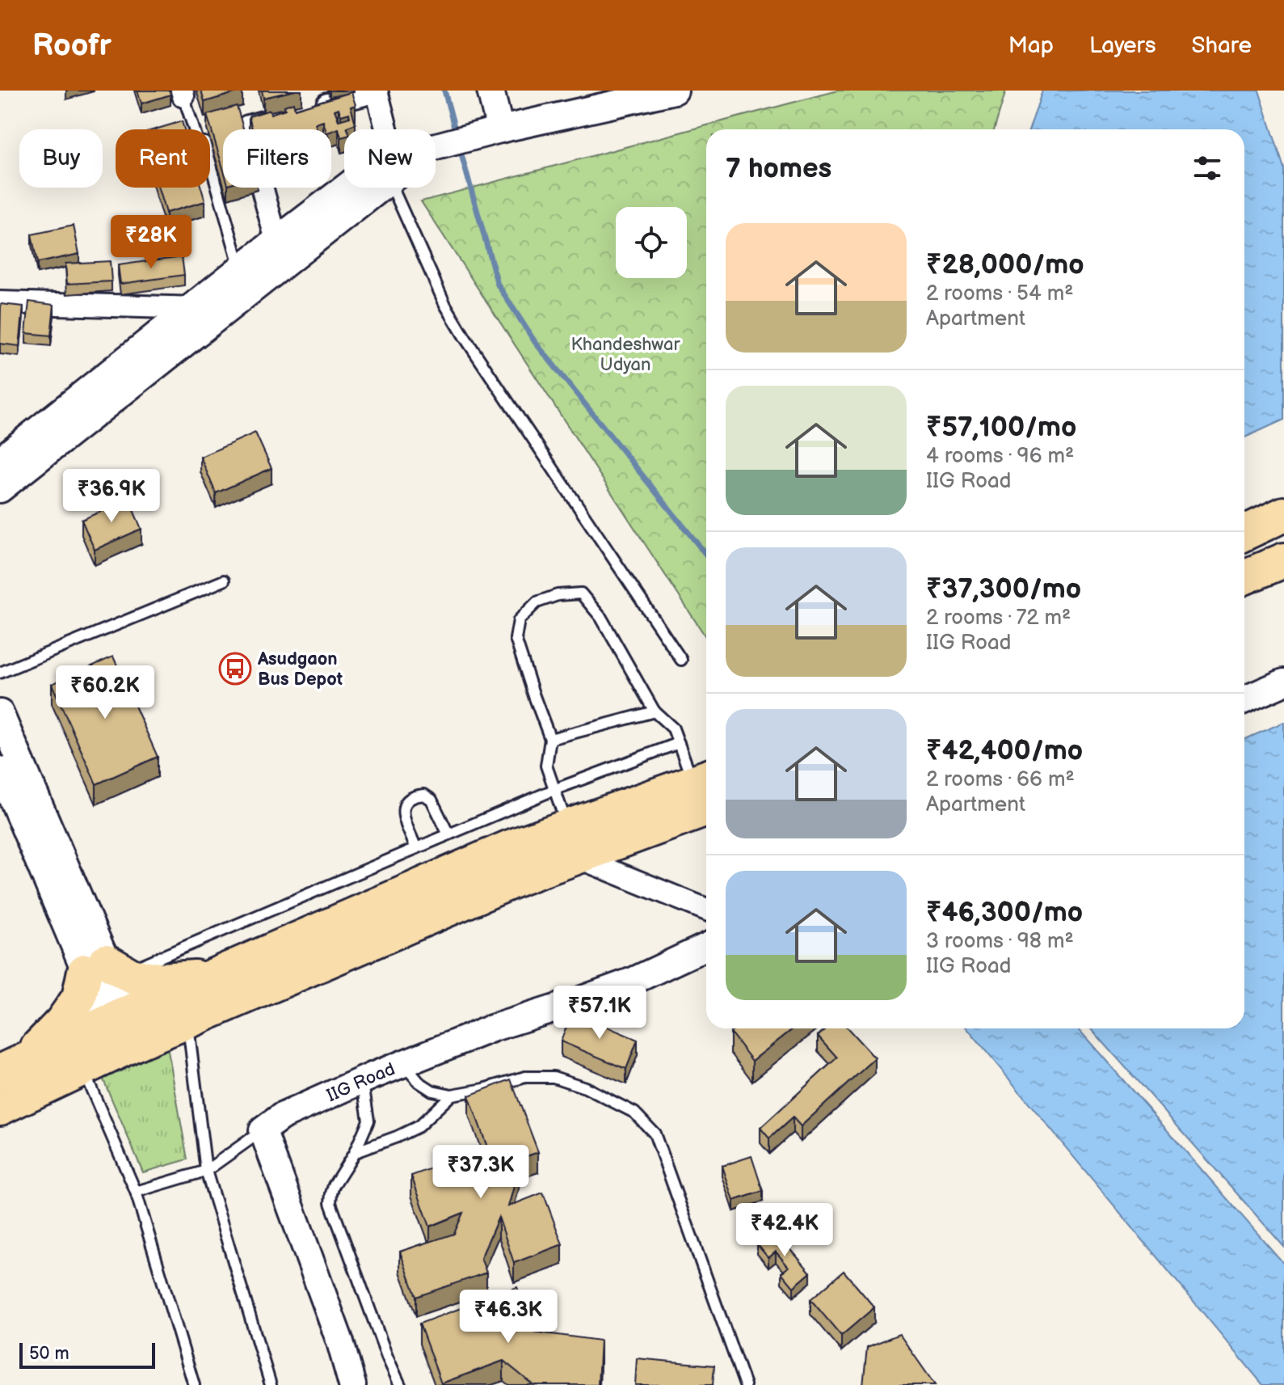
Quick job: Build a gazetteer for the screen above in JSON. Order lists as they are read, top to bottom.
{
  "streets": {
    "street": ["IIG Road"]
  },
  "parks": ["Khandeshwar Udyan"],
  "places": {
    "bus stop": ["Asudgaon Bus Depot"]
  },
  "scale_bar": "50 m",
  "page": {
    "header": "Roofr",
    "nav": ["Map", "Layers", "Share"],
    "chip": [
      "Buy",
      "Rent",
      "Filters",
      "New"
    ],
    "heading": "7 homes",
    "list": [
      {
        "name": "₹28,000/mo",
        "note": "2 rooms · 54 m² · Apartment"
      },
      {
        "name": "₹57,100/mo",
        "note": "4 rooms · 96 m² · IIG Road"
      },
      {
        "name": "₹37,300/mo",
        "note": "2 rooms · 72 m² · IIG Road"
      },
      {
        "name": "₹42,400/mo",
        "note": "2 rooms · 66 m² · Apartment"
      },
      {
        "name": "₹46,300/mo",
        "note": "3 rooms · 98 m² · IIG Road"
      }
    ],
    "price": [
      "₹28K",
      "₹36.9K",
      "₹60.2K",
      "₹57.1K",
      "₹37.3K",
      "₹42.4K",
      "₹46.3K"
    ],
    "scale": "50 m"
  }
}
